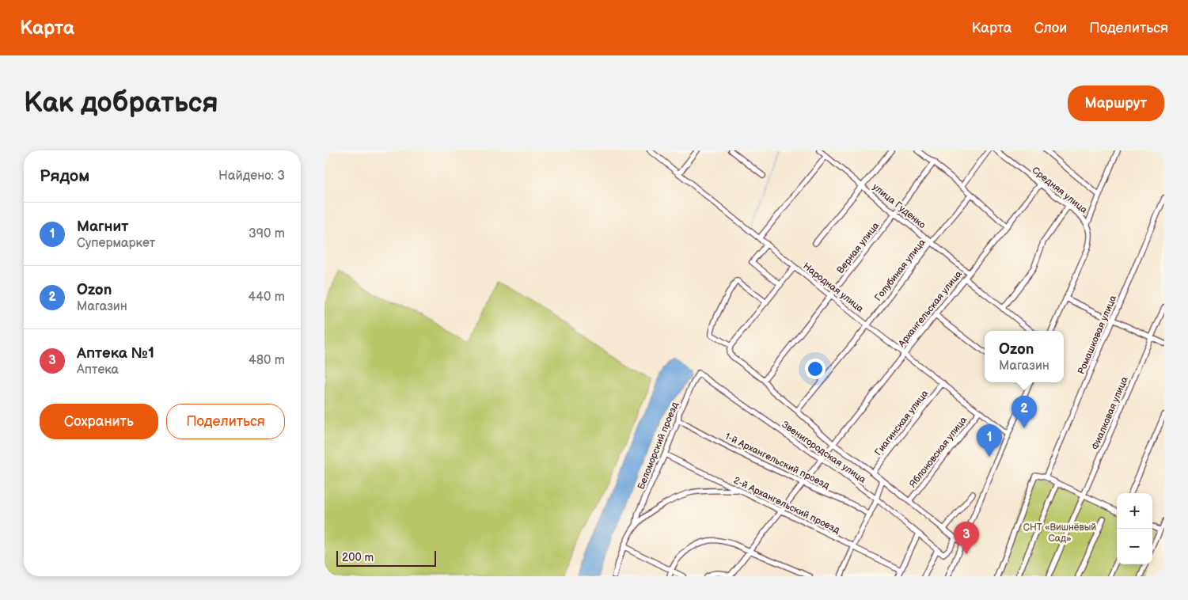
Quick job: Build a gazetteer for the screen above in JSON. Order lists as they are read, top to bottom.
{
  "streets": {
    "street": [
      "Средняя улица",
      "улица Гуденко",
      "Верная улица",
      "Голубиная улица",
      "Народная улица",
      "Архангельская улица",
      "Ромашковая улица",
      "Фиалковая улица",
      "Гиагинская улица",
      "Беломорский проезд",
      "Звенигородская улица",
      "Яблоновская улица",
      "1-й Архангельский проезд",
      "2-й Архангельский проезд"
    ]
  },
  "crossings": [
    ["Средняя улица", "Архангельская улица"],
    ["улица Гуденко", "Верная улица"],
    ["улица Гуденко", "Голубиная улица"],
    ["улица Гуденко", "Архангельская улица"],
    ["Верная улица", "Народная улица"],
    ["Верная улица", "Звенигородская улица"],
    ["Голубиная улица", "Народная улица"],
    ["Голубиная улица", "Звенигородская улица"],
    ["Народная улица", "Архангельская улица"],
    ["Народная улица", "Гиагинская улица"],
    ["Народная улица", "Яблоновская улица"],
    ["Архангельская улица", "Звенигородская улица"],
    ["Гиагинская улица", "Звенигородская улица"],
    ["Беломорский проезд", "Звенигородская улица"],
    ["Беломорский проезд", "1-й Архангельский проезд"],
    ["Беломорский проезд", "2-й Архангельский проезд"],
    ["Звенигородская улица", "Яблоновская улица"]
  ],
  "parks": ["СНТ «Вишнёвый Cад»"],
  "scale_bar": "200 m",
  "page": {
    "header": "Карта",
    "nav": ["Карта", "Слои", "Поделиться"],
    "buttons": [
      "Маршрут",
      ["Сохранить", "Поделиться"]
    ],
    "title": "Как добраться",
    "heading": ["Рядом", "Найдено: 3"],
    "list": [
      {
        "mark": "1",
        "name": "Магнит",
        "note": "Супермаркет",
        "value": "390 m"
      },
      {
        "mark": "2",
        "name": "Ozon",
        "note": "Магазин",
        "value": "440 m"
      },
      {
        "mark": "3",
        "name": "Аптека №1",
        "note": "Аптека",
        "value": "480 m"
      }
    ],
    "popup": ["Ozon", "Магазин"],
    "pins": ["2", "1", "3"],
    "map_buttons": ["+", "−"],
    "scale": "200 m"
  }
}
